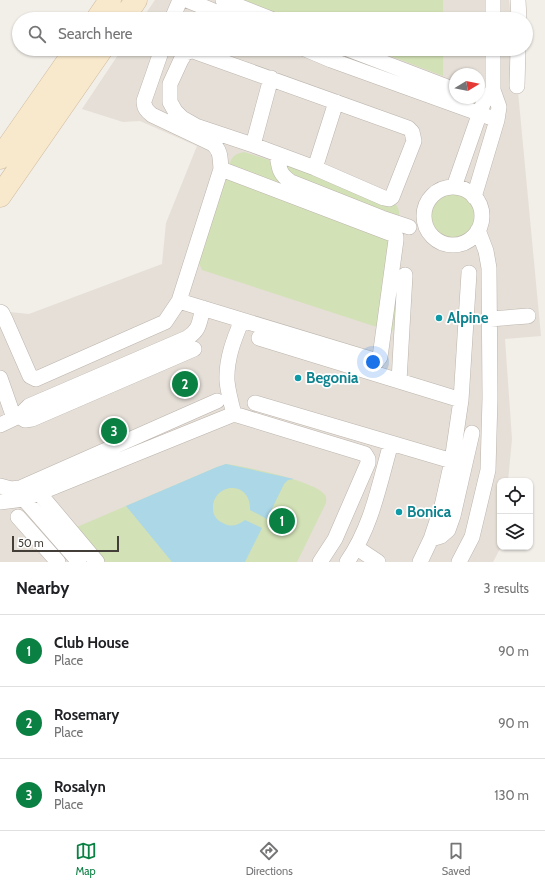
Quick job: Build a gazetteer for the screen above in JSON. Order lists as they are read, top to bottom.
{
  "places": ["Alpine", "Begonia", "Bonica"],
  "scale_bar": "50 m",
  "north": "right",
  "page": {
    "search": "Search here",
    "pins": ["2", "3", "1"],
    "scale": "50 m",
    "heading": ["Nearby", "3 results"],
    "list": [
      {
        "mark": "1",
        "name": "Club House",
        "note": "Place",
        "value": "90 m"
      },
      {
        "mark": "2",
        "name": "Rosemary",
        "note": "Place",
        "value": "90 m"
      },
      {
        "mark": "3",
        "name": "Rosalyn",
        "note": "Place",
        "value": "130 m"
      }
    ],
    "nav": ["Map", "Directions", "Saved"]
  }
}
